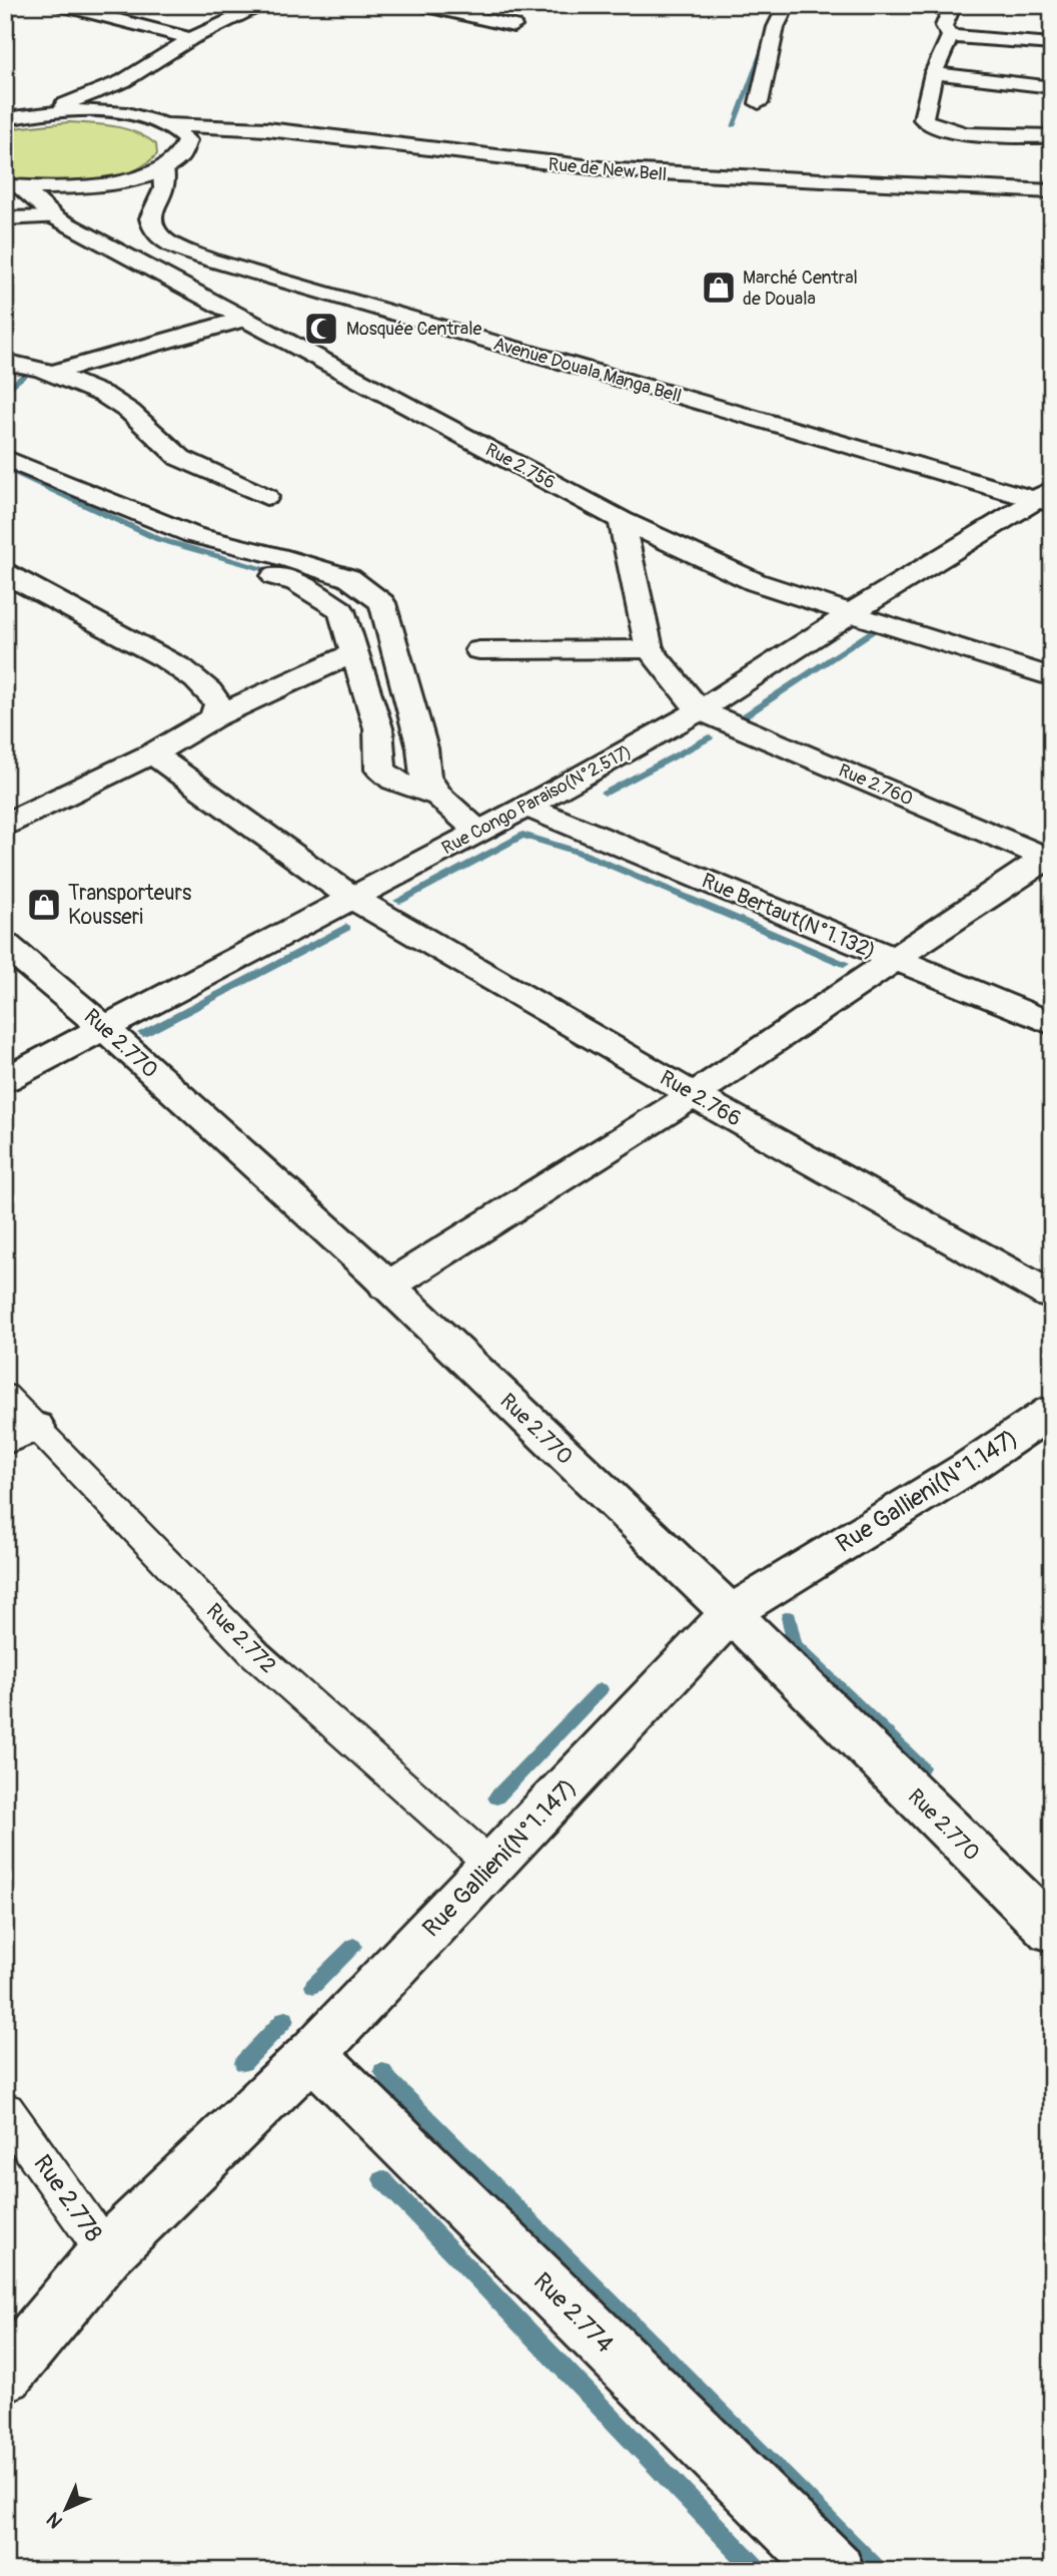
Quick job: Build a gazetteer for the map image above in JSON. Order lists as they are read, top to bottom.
{
  "streets": {
    "street": [
      "Rue de New Bell",
      "Avenue Douala Manga Bell",
      "Rue 2.756",
      "Rue 2.760",
      "Rue Congo Paraiso(N°2.517)",
      "Rue Bertaut(N°1.132)",
      "Rue 2.770",
      "Rue 2.766",
      "Rue Gallieni(N°1.147)",
      "Rue 2.774"
    ],
    "lane": ["Rue 2.772", "Rue 2.778"]
  },
  "crossings": [
    ["Avenue Douala Manga Bell", "Rue Congo Paraiso(N°2.517)"],
    ["Rue 2.756", "Rue Congo Paraiso(N°2.517)"],
    ["Rue 2.760", "Rue Congo Paraiso(N°2.517)"],
    ["Rue Congo Paraiso(N°2.517)", "Rue Bertaut(N°1.132)"],
    ["Rue Congo Paraiso(N°2.517)", "Rue 2.770"],
    ["Rue Congo Paraiso(N°2.517)", "Rue 2.766"],
    ["Rue 2.770", "Rue Gallieni(N°1.147)"],
    ["Rue Gallieni(N°1.147)", "Rue 2.772"],
    ["Rue Gallieni(N°1.147)", "Rue 2.778"],
    ["Rue Gallieni(N°1.147)", "Rue 2.774"]
  ],
  "places": {
    "shop": ["Marché Central de Douala", "Transporteurs Kousseri"],
    "mosque": ["Mosquée Centrale"]
  },
  "north": "bottom left"
}
